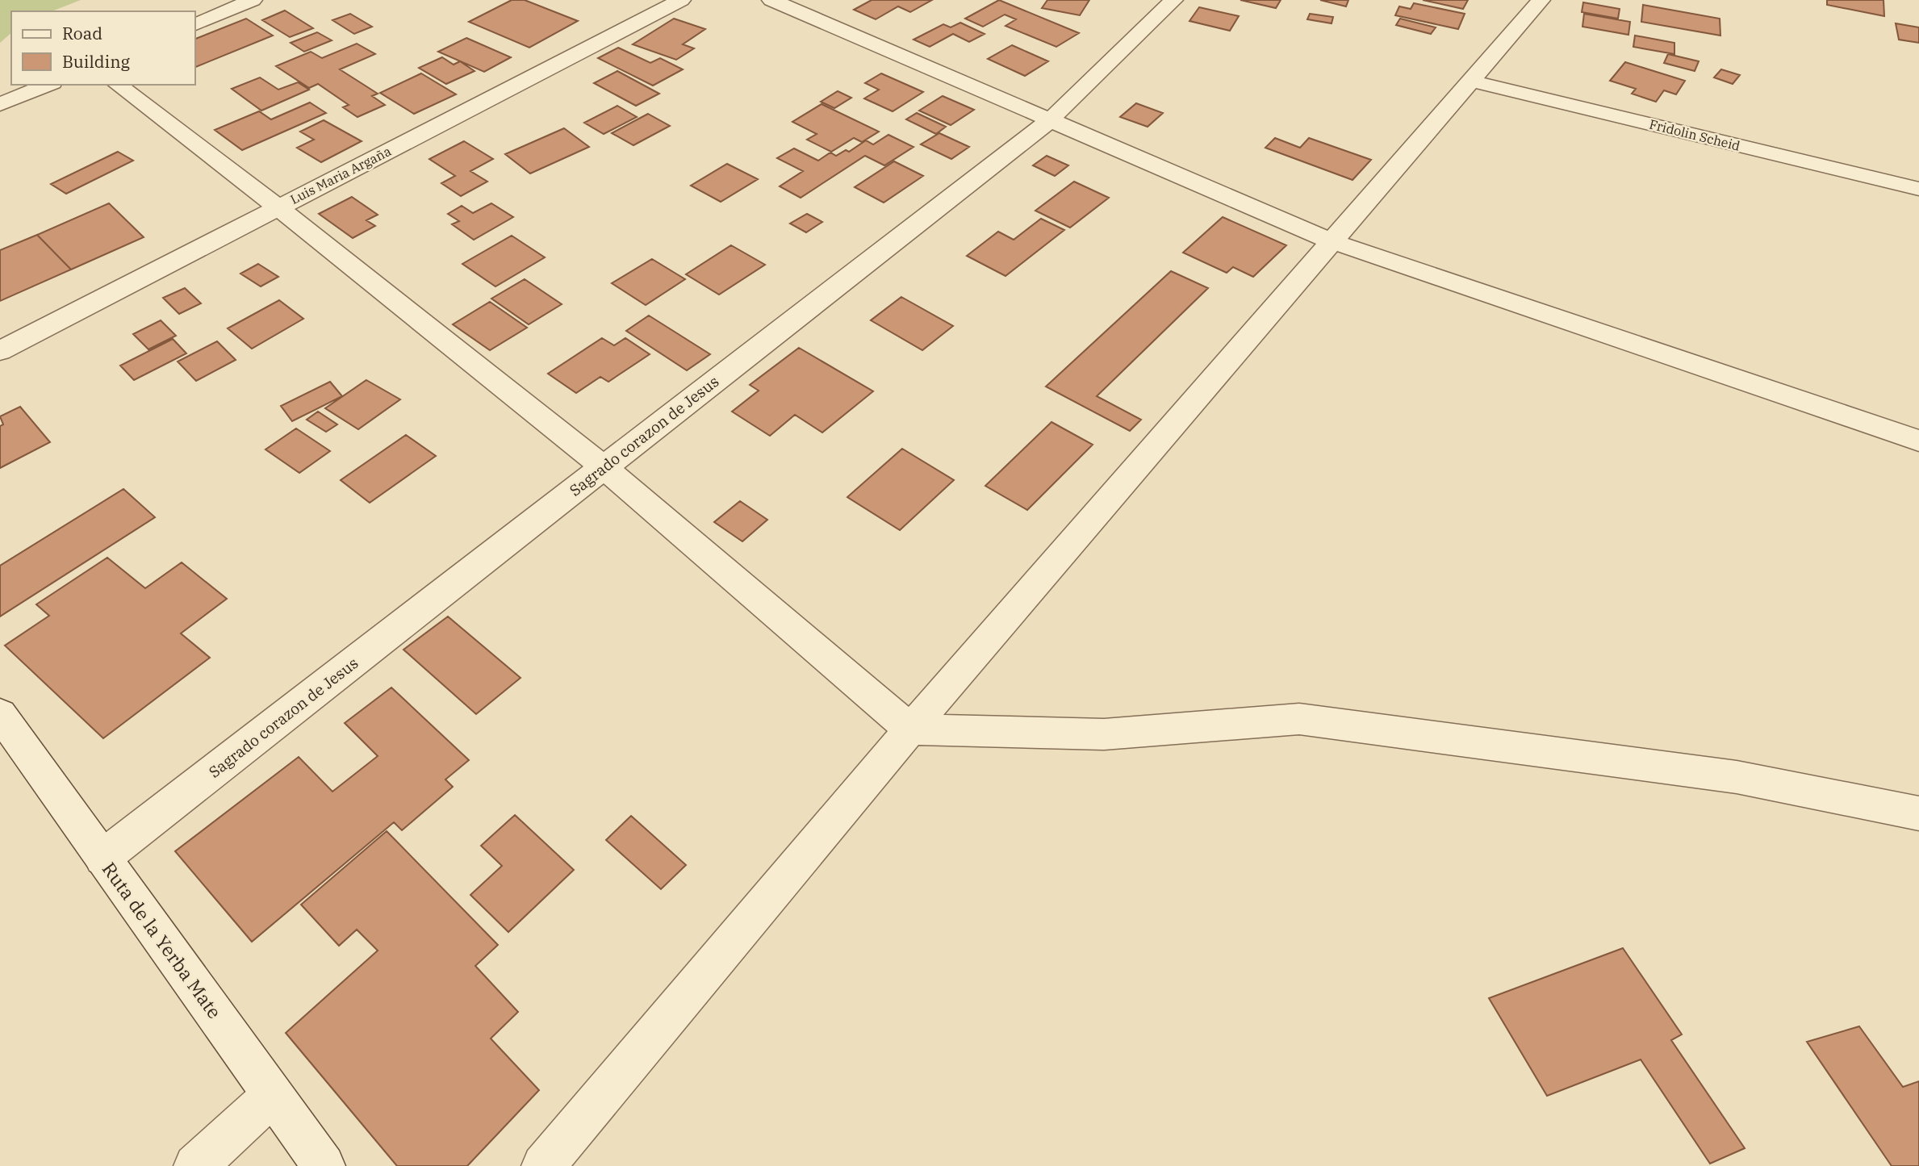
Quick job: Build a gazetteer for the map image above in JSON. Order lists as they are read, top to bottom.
{
  "streets": {
    "street": [
      "Fridolin Scheid",
      "Luis Maria Argaña",
      "Sagrado corazon de Jesus",
      "Ruta de la Yerba Mate"
    ]
  },
  "crossings": [
    ["Sagrado corazon de Jesus", "Ruta de la Yerba Mate"]
  ],
  "legend": ["Road", "Building"]
}
